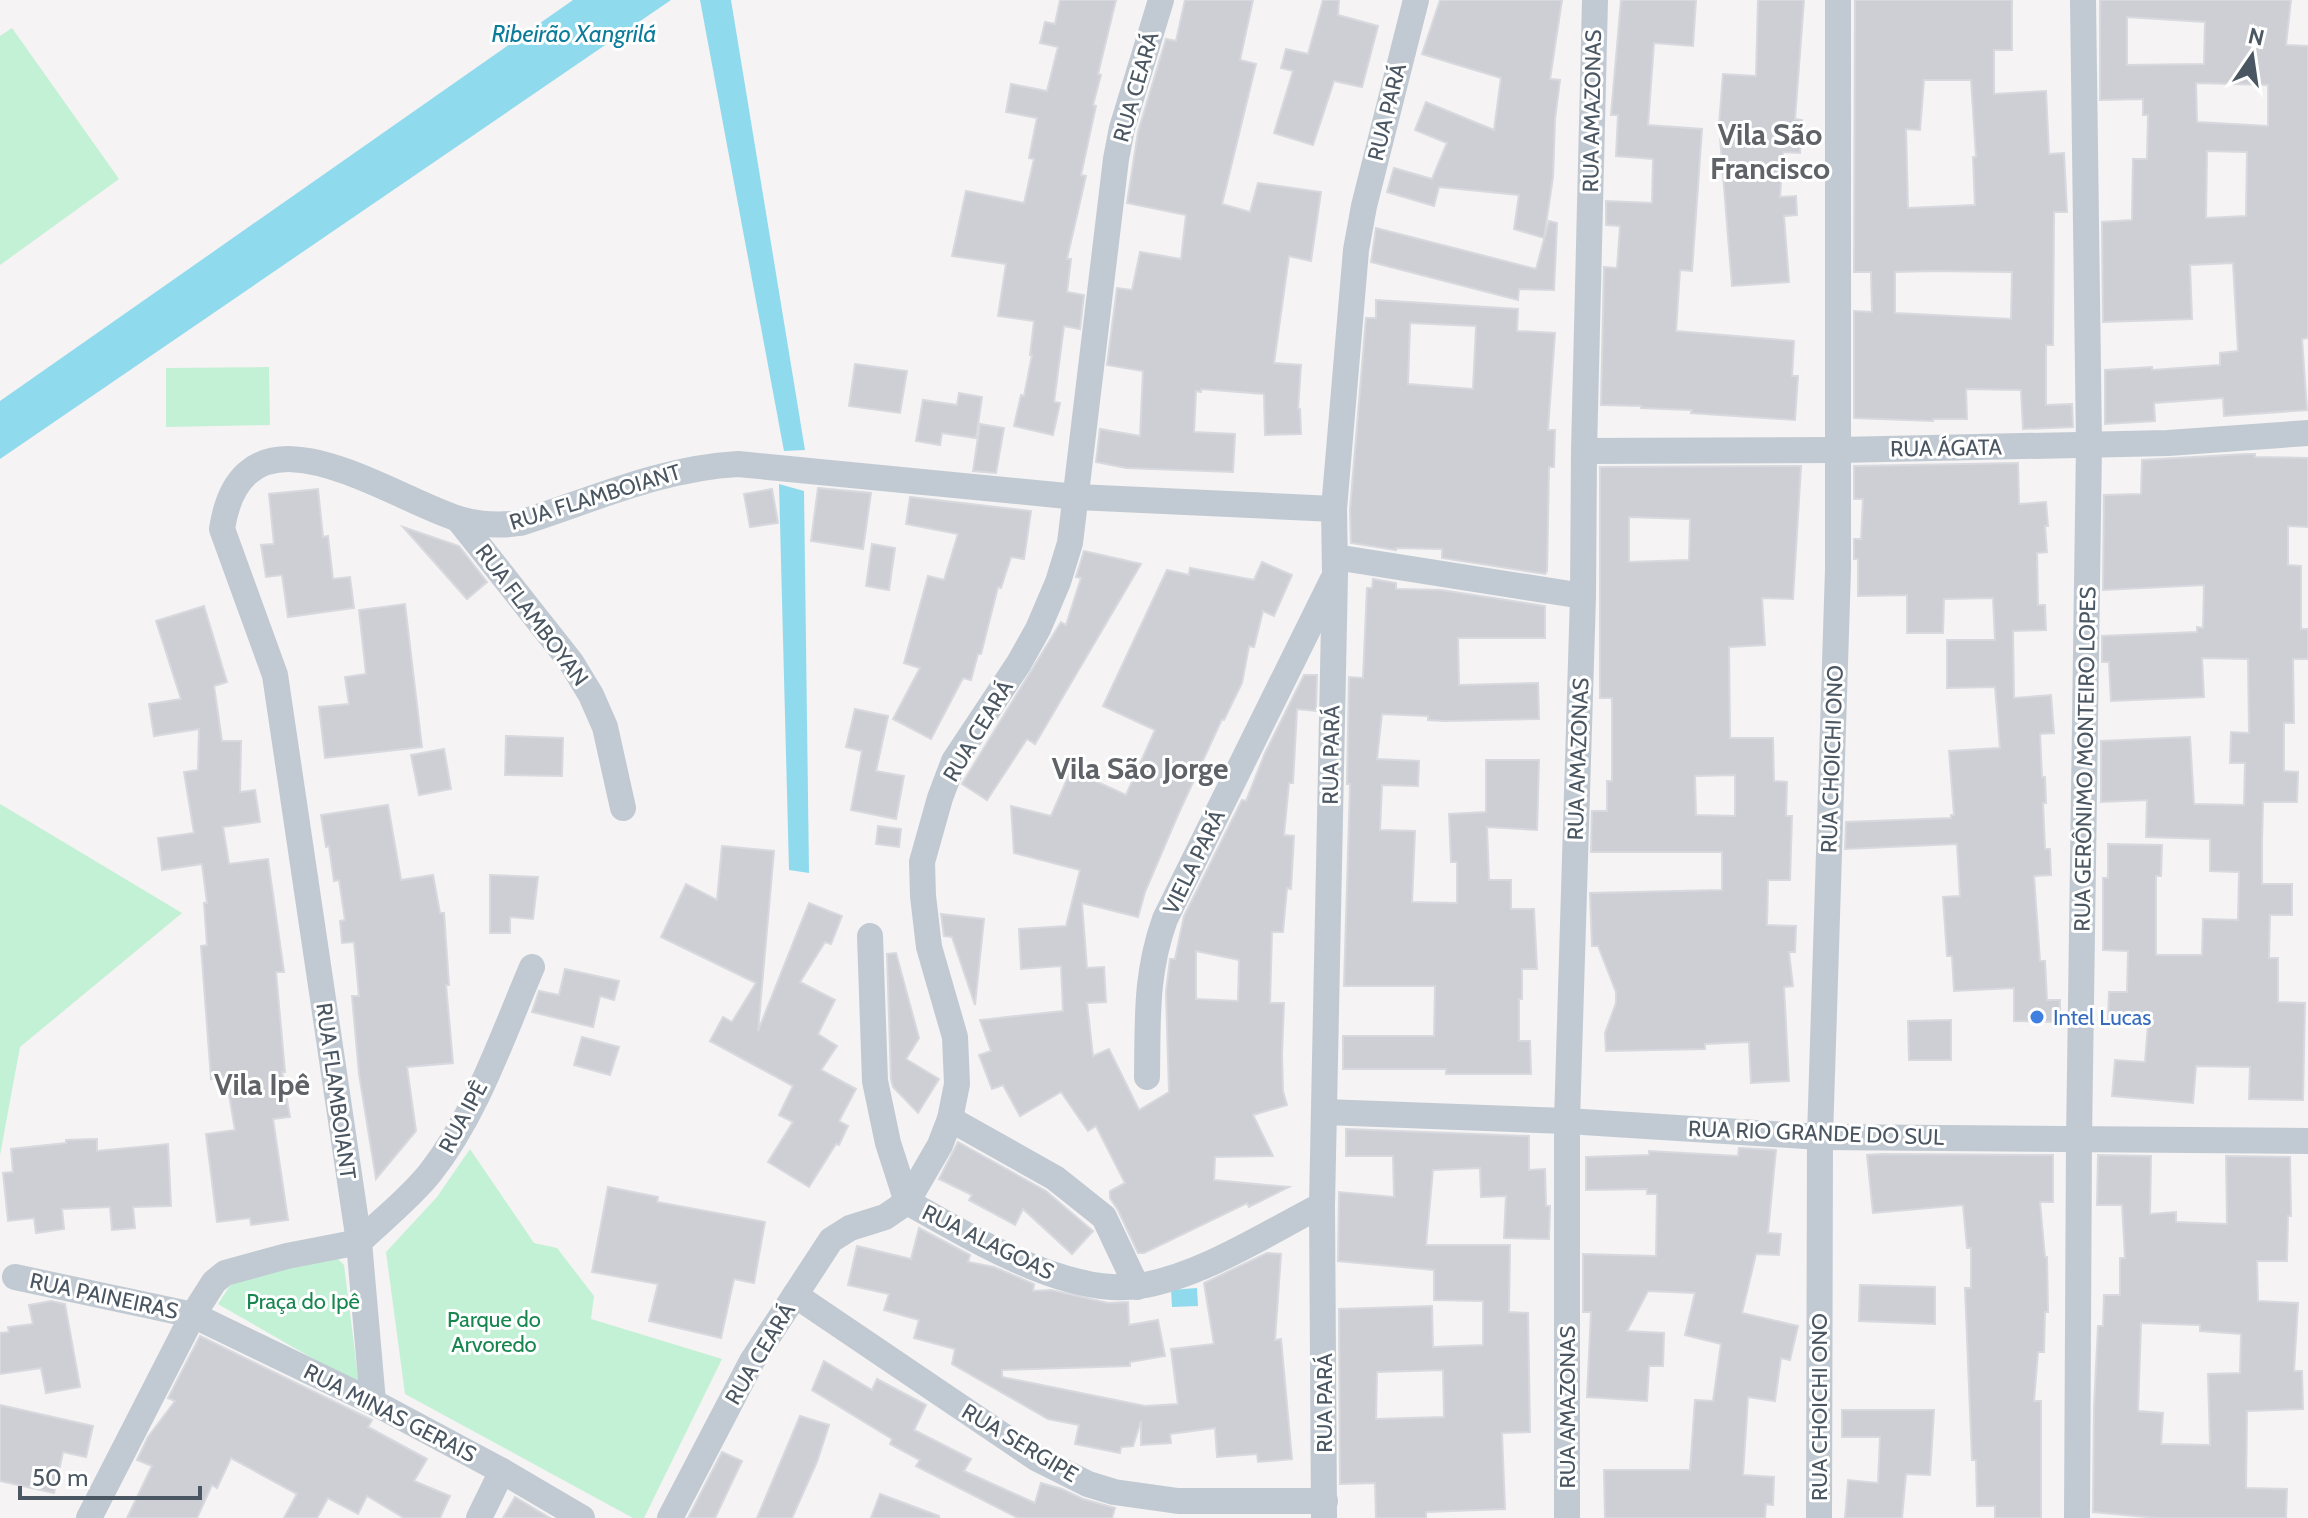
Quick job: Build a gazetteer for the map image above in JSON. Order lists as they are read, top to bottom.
{
  "streets": {
    "street": [
      "RUA CEARÁ",
      "RUA AMAZONAS",
      "RUA PARÁ",
      "RUA ÁGATA",
      "RUA FLAMBOIANT",
      "RUA FLAMBOYAN",
      "RUA CHOICHI ONO",
      "RUA GERÔNIMO MONTEIRO LOPES",
      "VIELA PARÁ",
      "RUA IPÊ",
      "RUA RIO GRANDE DO SUL",
      "RUA ALAGOAS",
      "RUA PAINEIRAS",
      "RUA MINAS GERAIS",
      "RUA SERGIPE"
    ]
  },
  "crossings": [
    ["RUA CEARÁ", "RUA FLAMBOIANT"],
    ["RUA CEARÁ", "RUA ALAGOAS"],
    ["RUA CEARÁ", "RUA SERGIPE"],
    ["RUA AMAZONAS", "RUA ÁGATA"],
    ["RUA AMAZONAS", "RUA RIO GRANDE DO SUL"],
    ["RUA PARÁ", "RUA FLAMBOIANT"],
    ["RUA PARÁ", "VIELA PARÁ"],
    ["RUA PARÁ", "RUA RIO GRANDE DO SUL"],
    ["RUA PARÁ", "RUA ALAGOAS"],
    ["RUA PARÁ", "RUA SERGIPE"],
    ["RUA ÁGATA", "RUA CHOICHI ONO"],
    ["RUA ÁGATA", "RUA GERÔNIMO MONTEIRO LOPES"],
    ["RUA FLAMBOIANT", "RUA FLAMBOYAN"],
    ["RUA FLAMBOIANT", "RUA IPÊ"],
    ["RUA FLAMBOIANT", "RUA MINAS GERAIS"],
    ["RUA CHOICHI ONO", "RUA RIO GRANDE DO SUL"],
    ["RUA GERÔNIMO MONTEIRO LOPES", "RUA RIO GRANDE DO SUL"],
    ["RUA PAINEIRAS", "RUA MINAS GERAIS"]
  ],
  "districts": ["Vila São Francisco", "Vila São Jorge", "Vila Ipê"],
  "water": ["Ribeirão Xangrilá"],
  "parks": ["Praça do Ipê", "Parque do Arvoredo"],
  "places": ["Intel Lucas"],
  "scale_bar": "50 m",
  "north": "top"
}
